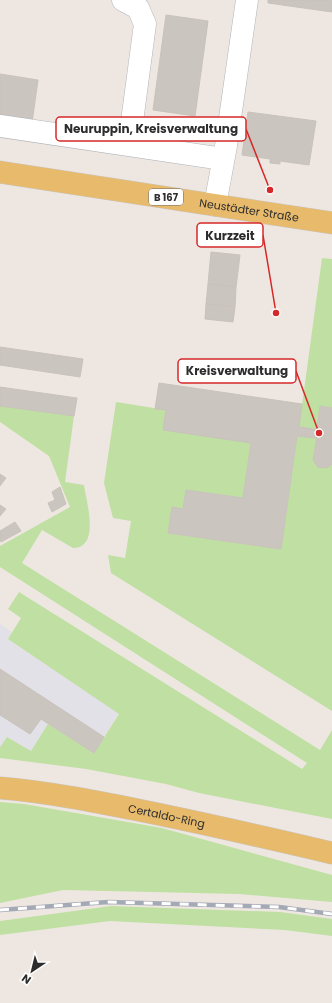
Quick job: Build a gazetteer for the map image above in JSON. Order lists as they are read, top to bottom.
{
  "streets": {
    "main road": ["B 167", "Neustädter Straße", "Certaldo-Ring"]
  },
  "places": ["Neuruppin, Kreisverwaltung", "Kurzzeit", "Kreisverwaltung"],
  "north": "bottom left"
}
